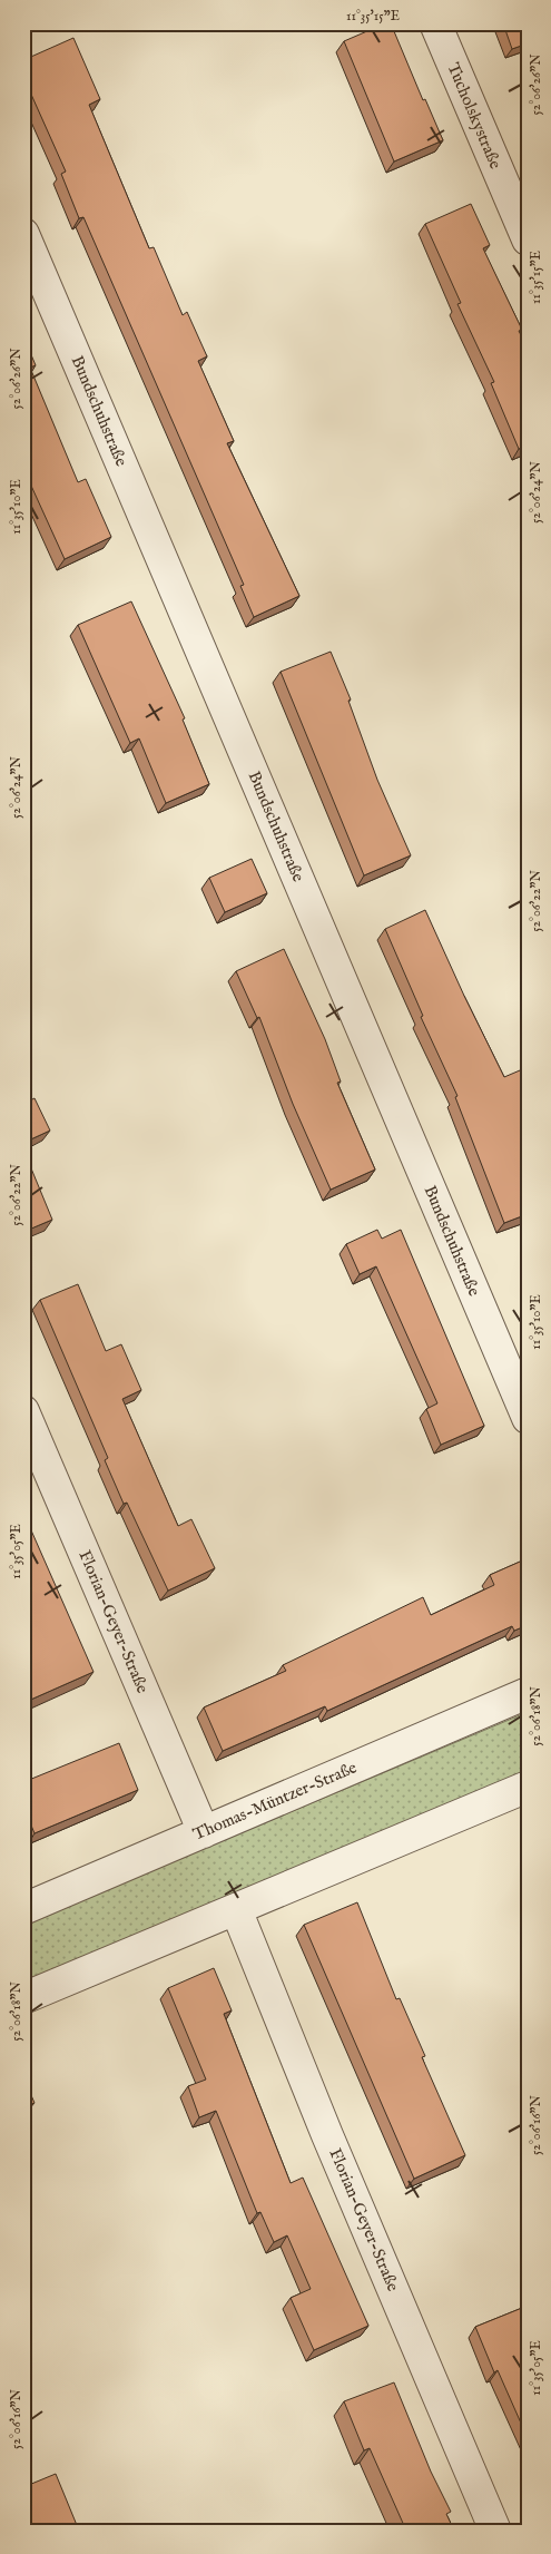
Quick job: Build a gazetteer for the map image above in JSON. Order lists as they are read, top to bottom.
{
  "streets": {
    "street": [
      "Tucholskystraße",
      "Bundschuhstraße",
      "Florian-Geyer-Straße",
      "Thomas-Müntzer-Straße"
    ]
  },
  "crossings": [
    ["Florian-Geyer-Straße", "Thomas-Müntzer-Straße"]
  ],
  "coordinates": [
    "11°35'15\"E",
    "52°06'26\"N",
    "52°06'24\"N",
    "11°35'10\"E",
    "52°06'22\"N",
    "11°35'05\"E",
    "52°06'18\"N",
    "52°06'16\"N"
  ]
}
